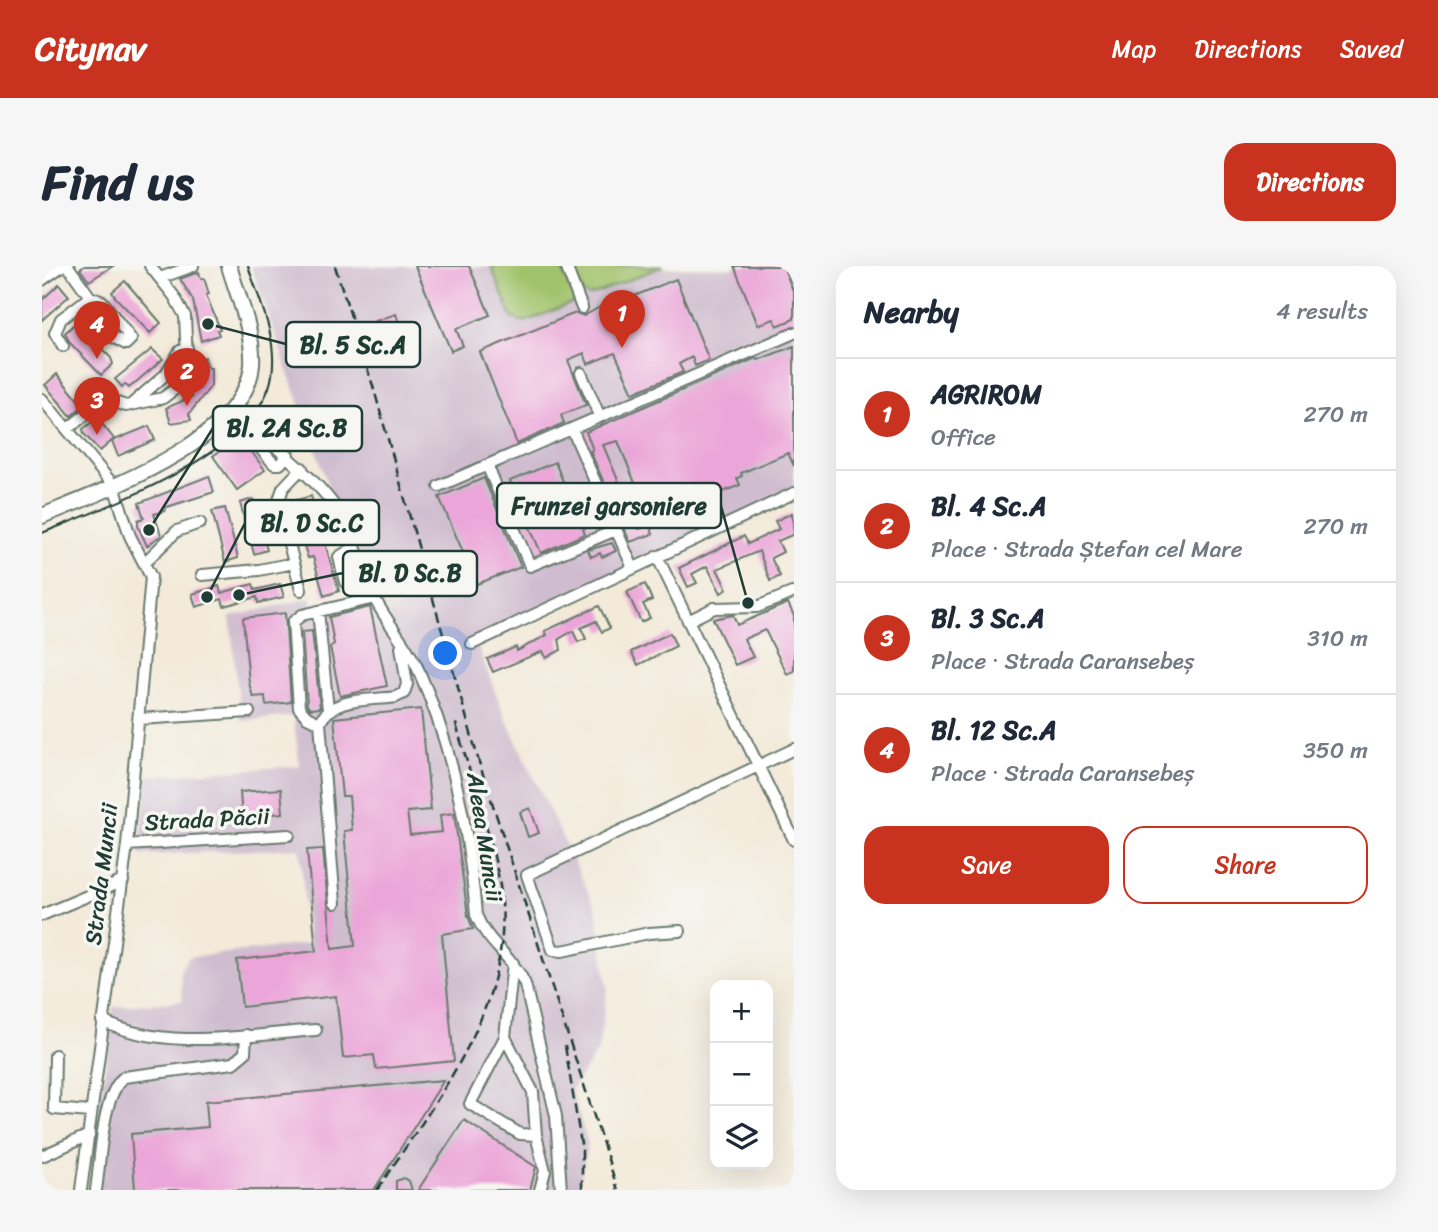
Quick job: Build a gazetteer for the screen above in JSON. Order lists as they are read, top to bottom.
{
  "streets": {
    "street": ["Strada Păcii", "Aleea Muncii", "Strada Muncii"]
  },
  "crossings": [
    ["Strada Păcii", "Strada Muncii"]
  ],
  "places": [
    "Bl. 5 Sc.A",
    "Bl. 2A Sc.B",
    "Bl. D Sc.B",
    "Bl. D Sc.C",
    "Frunzei garsoniere"
  ],
  "page": {
    "header": "Citynav",
    "nav": ["Map", "Directions", "Saved"],
    "title": "Find us",
    "buttons": [
      "Directions",
      ["Save", "Share"]
    ],
    "heading": ["Nearby", "4 results"],
    "pins": [
      "1",
      "4",
      "2",
      "3"
    ],
    "list": [
      {
        "mark": "1",
        "name": "AGRIROM",
        "note": "Office",
        "value": "270 m"
      },
      {
        "mark": "2",
        "name": "Bl. 4 Sc.A",
        "note": "Place · Strada Ștefan cel Mare",
        "value": "270 m"
      },
      {
        "mark": "3",
        "name": "Bl. 3 Sc.A",
        "note": "Place · Strada Caransebeș",
        "value": "310 m"
      },
      {
        "mark": "4",
        "name": "Bl. 12 Sc.A",
        "note": "Place · Strada Caransebeș",
        "value": "350 m"
      }
    ],
    "map_buttons": ["+", "−"]
  }
}
